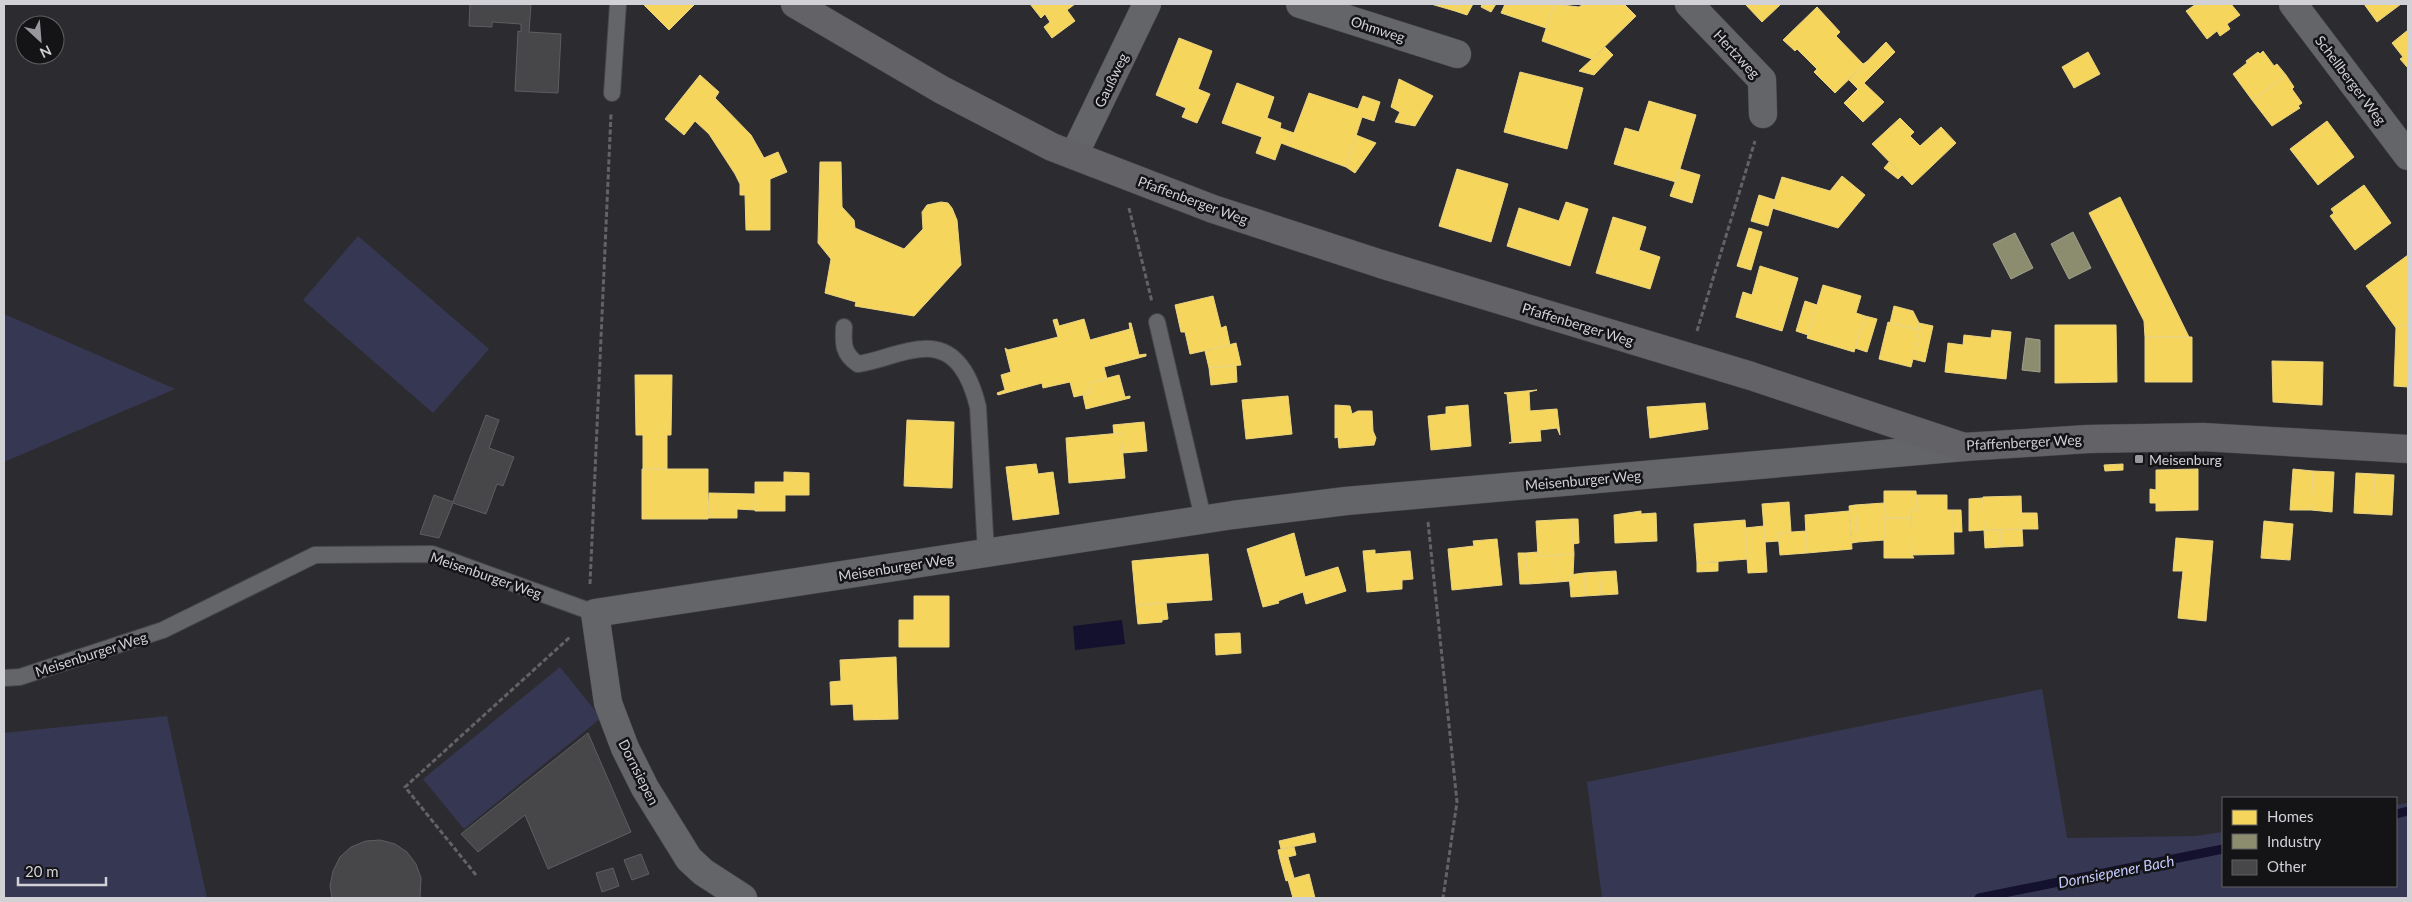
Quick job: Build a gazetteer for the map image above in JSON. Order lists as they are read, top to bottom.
{
  "streets": {
    "main road": ["Pfaffenberger Weg"],
    "street": [
      "Ohmweg",
      "Hertzweg",
      "Gaußweg",
      "Schellberger Weg",
      "Meisenburger Weg",
      "Dornsiepen"
    ]
  },
  "crossings": [
    ["Gaußweg", "Pfaffenberger Weg"],
    ["Pfaffenberger Weg", "Meisenburger Weg"],
    ["Meisenburger Weg", "Dornsiepen"]
  ],
  "water": ["Dornsiepener Bach"],
  "places": {
    "transit": ["Meisenburg"]
  },
  "legend": ["Homes", "Industry", "Other"],
  "scale_bar": "20 m",
  "north": "bottom right"
}
